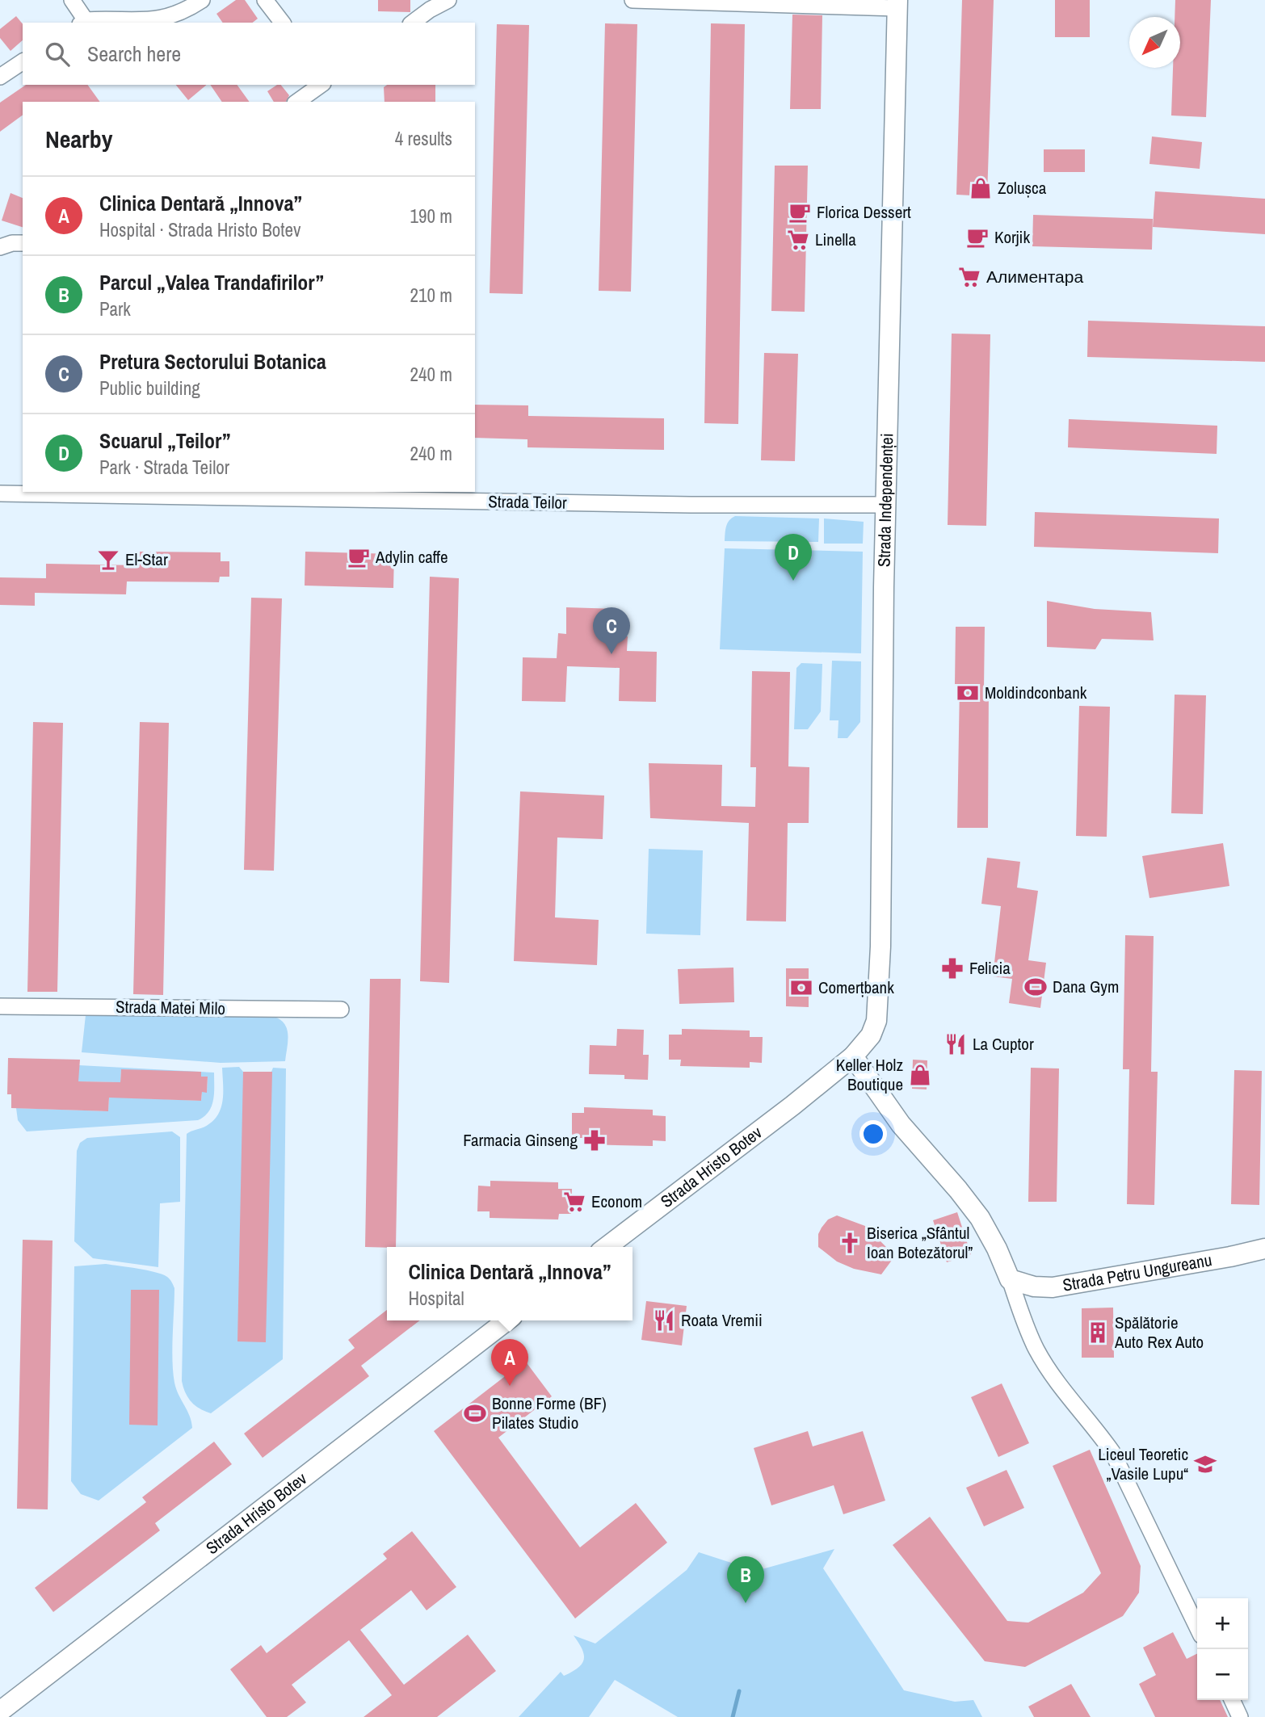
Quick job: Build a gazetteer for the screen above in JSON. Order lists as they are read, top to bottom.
{
  "streets": {
    "main road": ["Strada Independenței", "Strada Hristo Botev", "Strada Petru Ungureanu"],
    "street": ["Strada Teilor", "Strada Matei Milo"]
  },
  "crossings": [
    ["Strada Independenței", "Strada Teilor"],
    ["Strada Independenței", "Strada Hristo Botev"]
  ],
  "places": {
    "shop": ["Zolușca", "Keller Holz Boutique"],
    "cafe": ["Florica Dessert", "Korjik", "Adylin caffe"],
    "supermarket": ["Linella", "Алиментара", "Econom"],
    "bar": ["El-Star"],
    "bank": ["Moldindconbank", "Comerțbank"],
    "pharmacy": ["Felicia", "Farmacia Ginseng"],
    "sports": ["Dana Gym", "Bonne Forme (BF) Pilates Studio"],
    "restaurant": ["La Cuptor", "Roata Vremii"],
    "church": ["Biserica „Sfântul Ioan Botezătorul”"],
    "building": ["Spălătorie Auto Rex Auto"],
    "school or university": ["Liceul Teoretic „Vasile Lupu“"]
  },
  "north": "bottom left",
  "page": {
    "search": "Search here",
    "heading": ["Nearby", "4 results"],
    "list": [
      {
        "mark": "A",
        "name": "Clinica Dentară „Innova”",
        "note": "Hospital · Strada Hristo Botev",
        "value": "190 m"
      },
      {
        "mark": "B",
        "name": "Parcul „Valea Trandafirilor”",
        "note": "Park",
        "value": "210 m"
      },
      {
        "mark": "C",
        "name": "Pretura Sectorului Botanica",
        "note": "Public building",
        "value": "240 m"
      },
      {
        "mark": "D",
        "name": "Scuarul „Teilor”",
        "note": "Park · Strada Teilor",
        "value": "240 m"
      }
    ],
    "pins": [
      "D",
      "C",
      "A",
      "B"
    ],
    "popup": ["Clinica Dentară „Innova”", "Hospital"],
    "map_buttons": ["+", "−"]
  }
}
